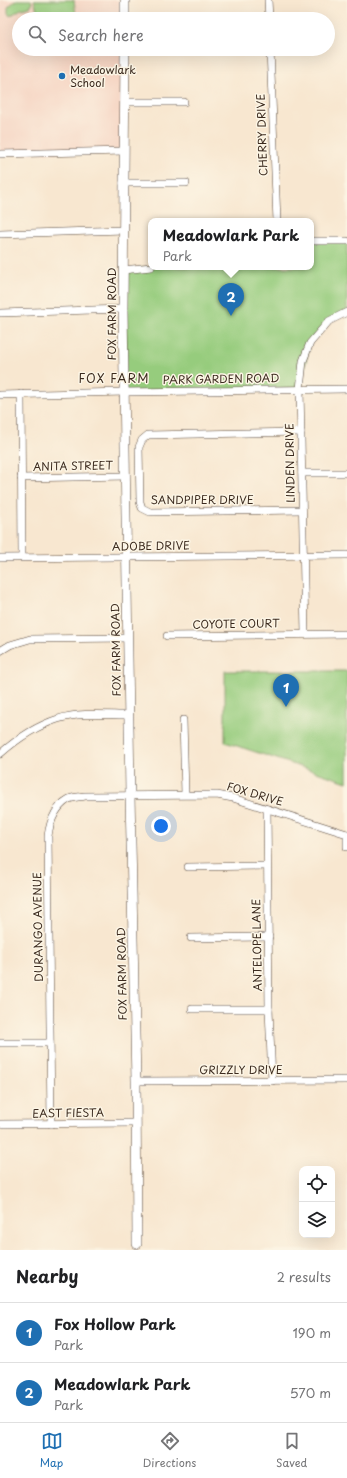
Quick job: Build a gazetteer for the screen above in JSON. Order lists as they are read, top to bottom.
{
  "streets": {
    "street": [
      "CHERRY DRIVE",
      "FOX FARM ROAD",
      "PARK GARDEN ROAD",
      "LINDEN DRIVE",
      "ANITA STREET",
      "SANDPIPER DRIVE",
      "ADOBE DRIVE",
      "COYOTE COURT",
      "FOX DRIVE",
      "DURANGO AVENUE",
      "ANTELOPE LANE",
      "GRIZZLY DRIVE",
      "EAST FIESTA"
    ]
  },
  "crossings": [
    ["FOX FARM ROAD", "PARK GARDEN ROAD"],
    ["FOX FARM ROAD", "ANITA STREET"],
    ["FOX FARM ROAD", "ADOBE DRIVE"],
    ["FOX FARM ROAD", "FOX DRIVE"],
    ["FOX FARM ROAD", "DURANGO AVENUE"],
    ["FOX FARM ROAD", "GRIZZLY DRIVE"],
    ["FOX FARM ROAD", "EAST FIESTA"],
    ["PARK GARDEN ROAD", "LINDEN DRIVE"],
    ["LINDEN DRIVE", "SANDPIPER DRIVE"],
    ["LINDEN DRIVE", "ADOBE DRIVE"],
    ["LINDEN DRIVE", "COYOTE COURT"],
    ["FOX DRIVE", "DURANGO AVENUE"],
    ["FOX DRIVE", "ANTELOPE LANE"],
    ["DURANGO AVENUE", "EAST FIESTA"],
    ["ANTELOPE LANE", "GRIZZLY DRIVE"]
  ],
  "districts": ["FOX FARM"],
  "places": ["Meadowlark School"],
  "page": {
    "search": "Search here",
    "popup": ["Meadowlark Park", "Park"],
    "pins": ["2", "1"],
    "heading": ["Nearby", "2 results"],
    "list": [
      {
        "mark": "1",
        "name": "Fox Hollow Park",
        "note": "Park",
        "value": "190 m"
      },
      {
        "mark": "2",
        "name": "Meadowlark Park",
        "note": "Park",
        "value": "570 m"
      }
    ],
    "nav": ["Map", "Directions", "Saved"]
  }
}
